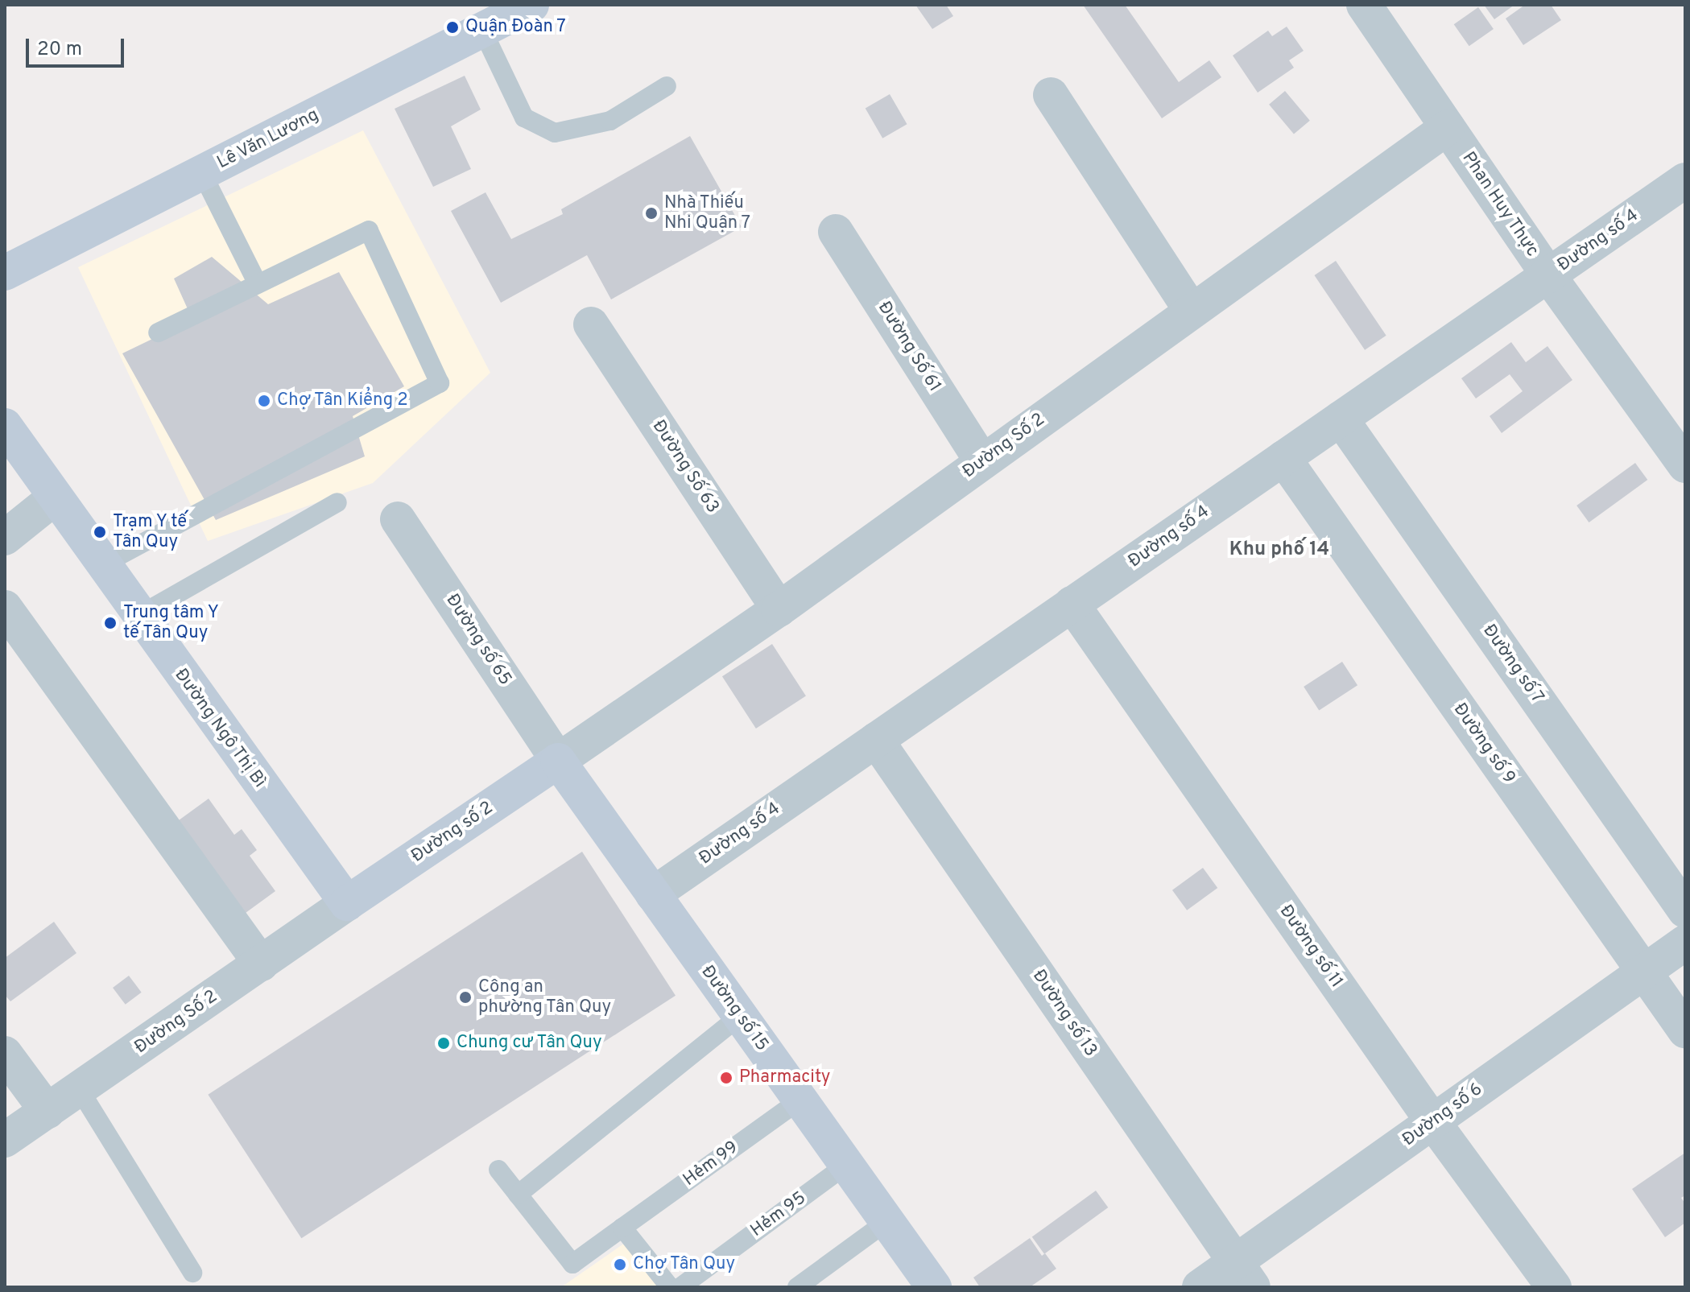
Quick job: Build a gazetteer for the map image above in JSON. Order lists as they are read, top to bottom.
{
  "streets": {
    "street": [
      "Lê Văn Lương",
      "Phan Huy Thực",
      "Đường số 4",
      "Đường Số 61",
      "Đường Số 2",
      "Đường Số 63",
      "Đường số 65",
      "Đường số 7",
      "Đường Ngô Thị Bì",
      "Đường số 9",
      "Đường số 2",
      "Đường số 11",
      "Đường số 15",
      "Đường số 13",
      "Đường số 6"
    ],
    "lane": ["Hẻm 99", "Hẻm 95"]
  },
  "crossings": [
    ["Phan Huy Thực", "Đường số 4"],
    ["Phan Huy Thực", "Đường Số 2"],
    ["Đường số 4", "Đường số 7"],
    ["Đường số 4", "Đường số 9"],
    ["Đường số 4", "Đường số 11"],
    ["Đường số 4", "Đường số 15"],
    ["Đường số 4", "Đường số 13"],
    ["Đường Số 61", "Đường Số 2"],
    ["Đường Số 2", "Đường Số 63"],
    ["Đường Số 2", "Đường số 65"],
    ["Đường Số 2", "Đường Ngô Thị Bì"],
    ["Đường Số 2", "Đường số 2"],
    ["Đường Số 2", "Đường số 15"],
    ["Đường số 65", "Đường số 2"],
    ["Đường số 65", "Đường số 15"],
    ["Đường Ngô Thị Bì", "Đường số 2"],
    ["Đường số 9", "Đường số 6"],
    ["Đường số 2", "Đường số 15"],
    ["Đường số 11", "Đường số 6"],
    ["Đường số 15", "Hẻm 99"],
    ["Đường số 15", "Hẻm 95"],
    ["Đường số 13", "Đường số 6"]
  ],
  "districts": ["Khu phố 14"],
  "places": [
    "Quận Đoàn 7",
    "Nhà Thiếu Nhi Quận 7",
    "Chợ Tân Kiểng 2",
    "Trạm Y tế Tân Quy",
    "Trung tâm Y tế Tân Quy",
    "Công an phường Tân Quy",
    "Chung cư Tân Quy",
    "Pharmacity",
    "Chợ Tân Quy"
  ],
  "scale_bar": "20 m"
}
